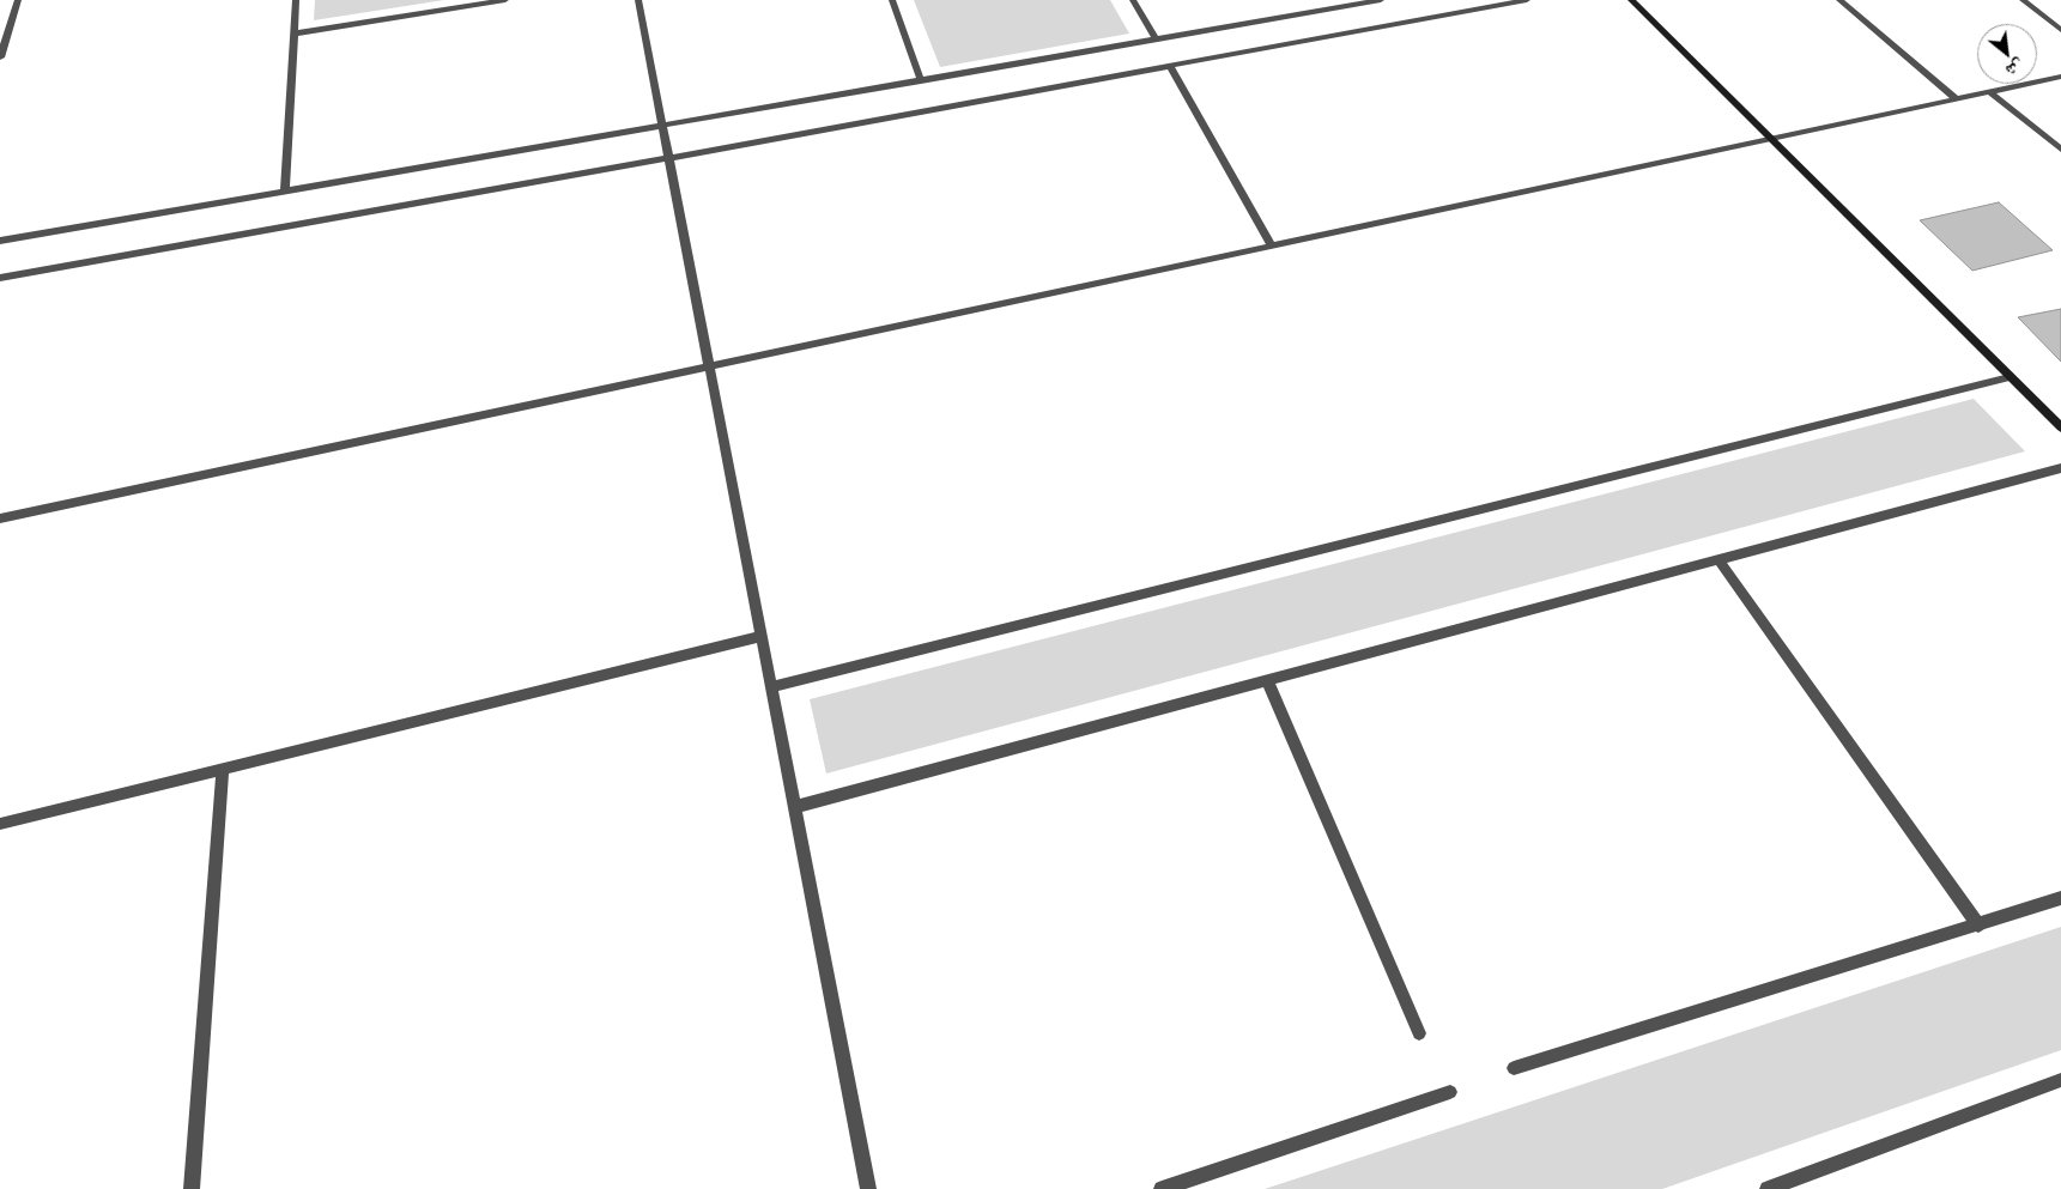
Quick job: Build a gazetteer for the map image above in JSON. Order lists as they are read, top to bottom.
{
  "north": "bottom right"
}
